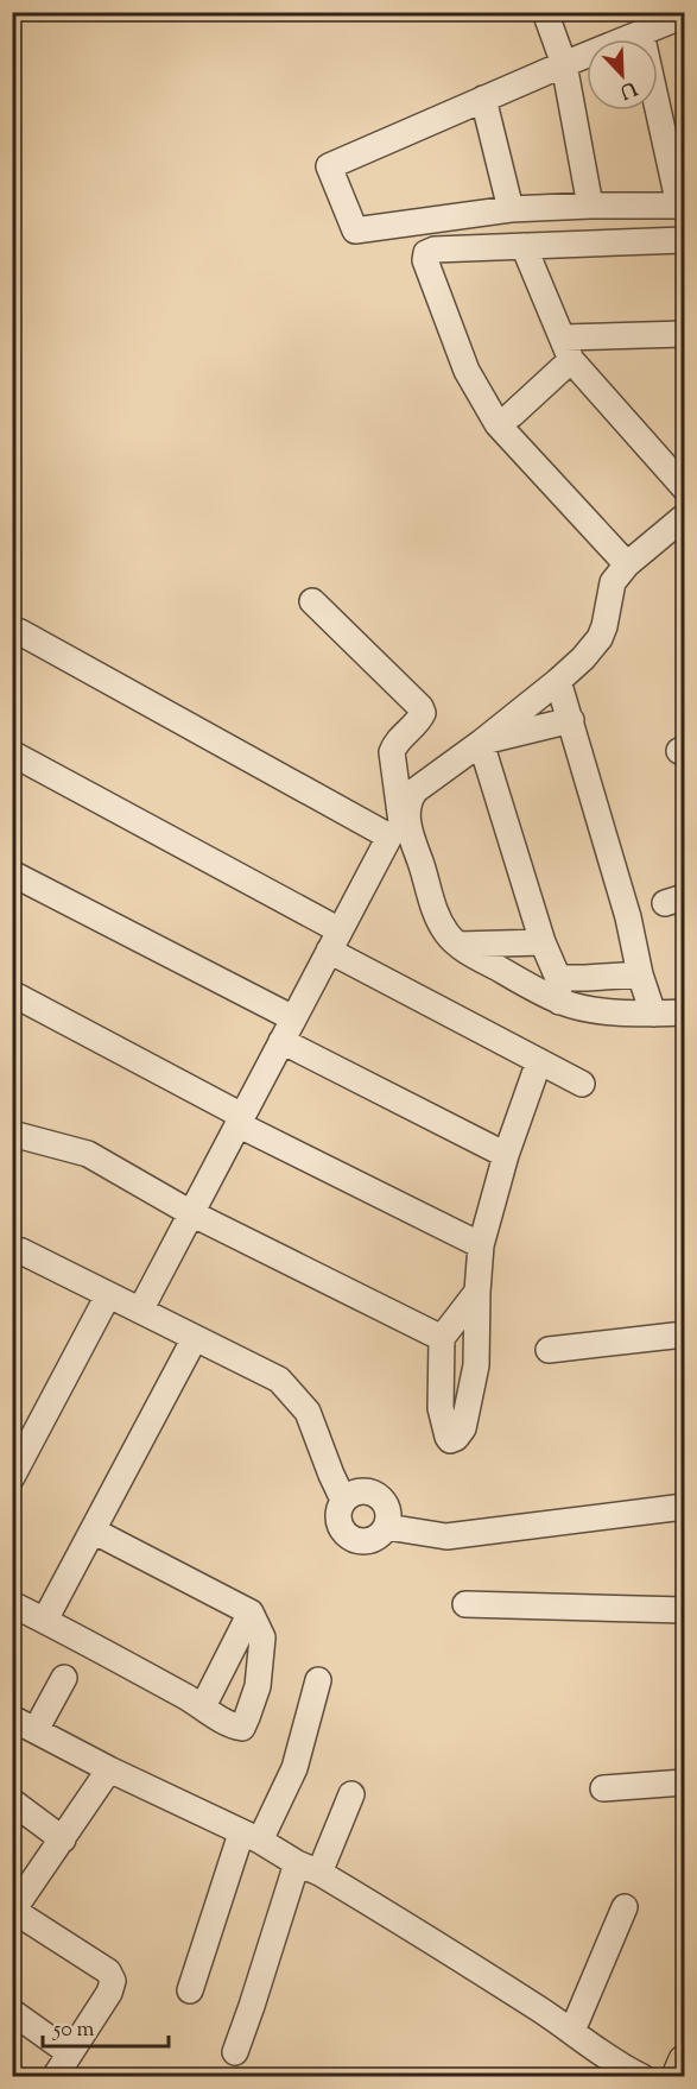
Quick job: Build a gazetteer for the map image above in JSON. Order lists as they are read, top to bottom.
{
  "scale_bar": "50 m",
  "north": "bottom right"
}
